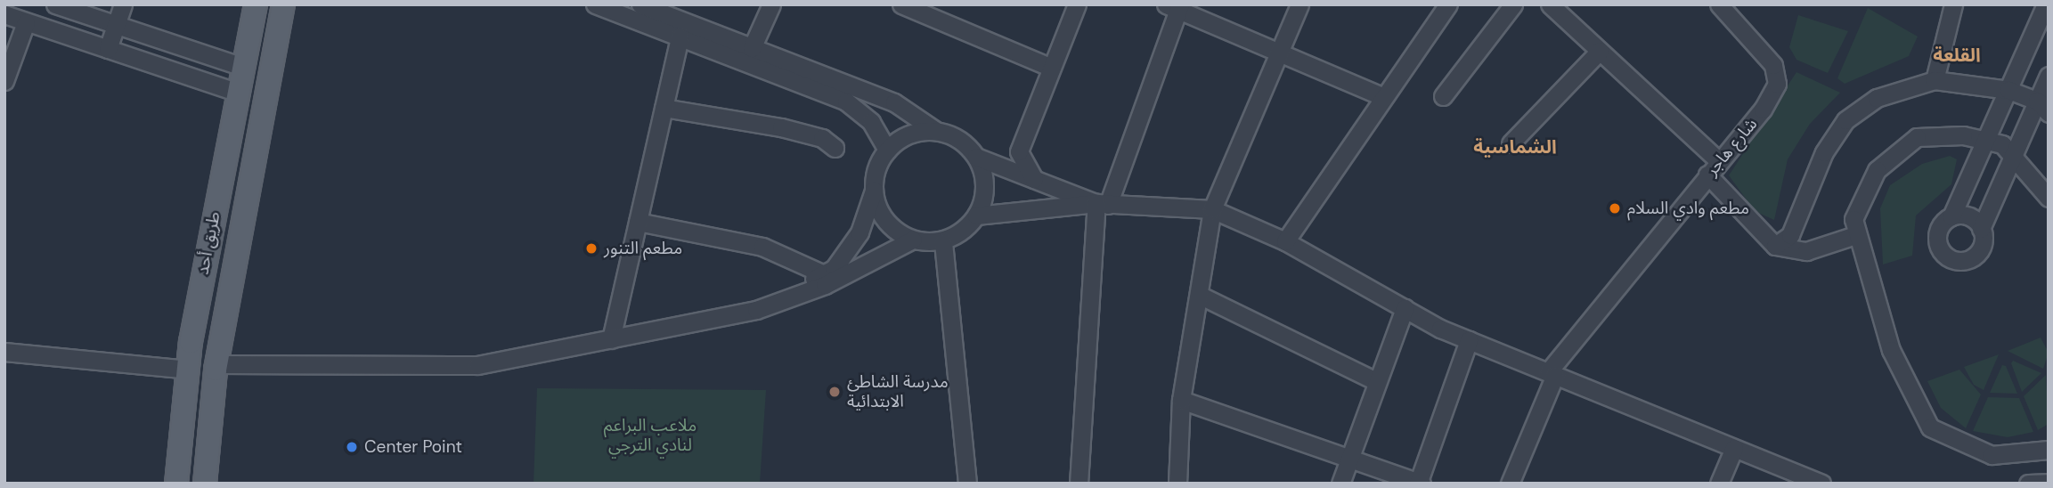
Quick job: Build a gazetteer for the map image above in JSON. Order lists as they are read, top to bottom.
{
  "streets": {
    "main road": ["طريق أحد"],
    "street": ["شارع هاجر"]
  },
  "districts": ["القلعة", "الشماسية"],
  "parks": ["ملاعب البراعم لنادي الترجي"],
  "places": [
    "مطعم وادي السلام",
    "مطعم التنور",
    "مدرسة الشاطئ الابتدائية",
    "Center Point"
  ]
}
